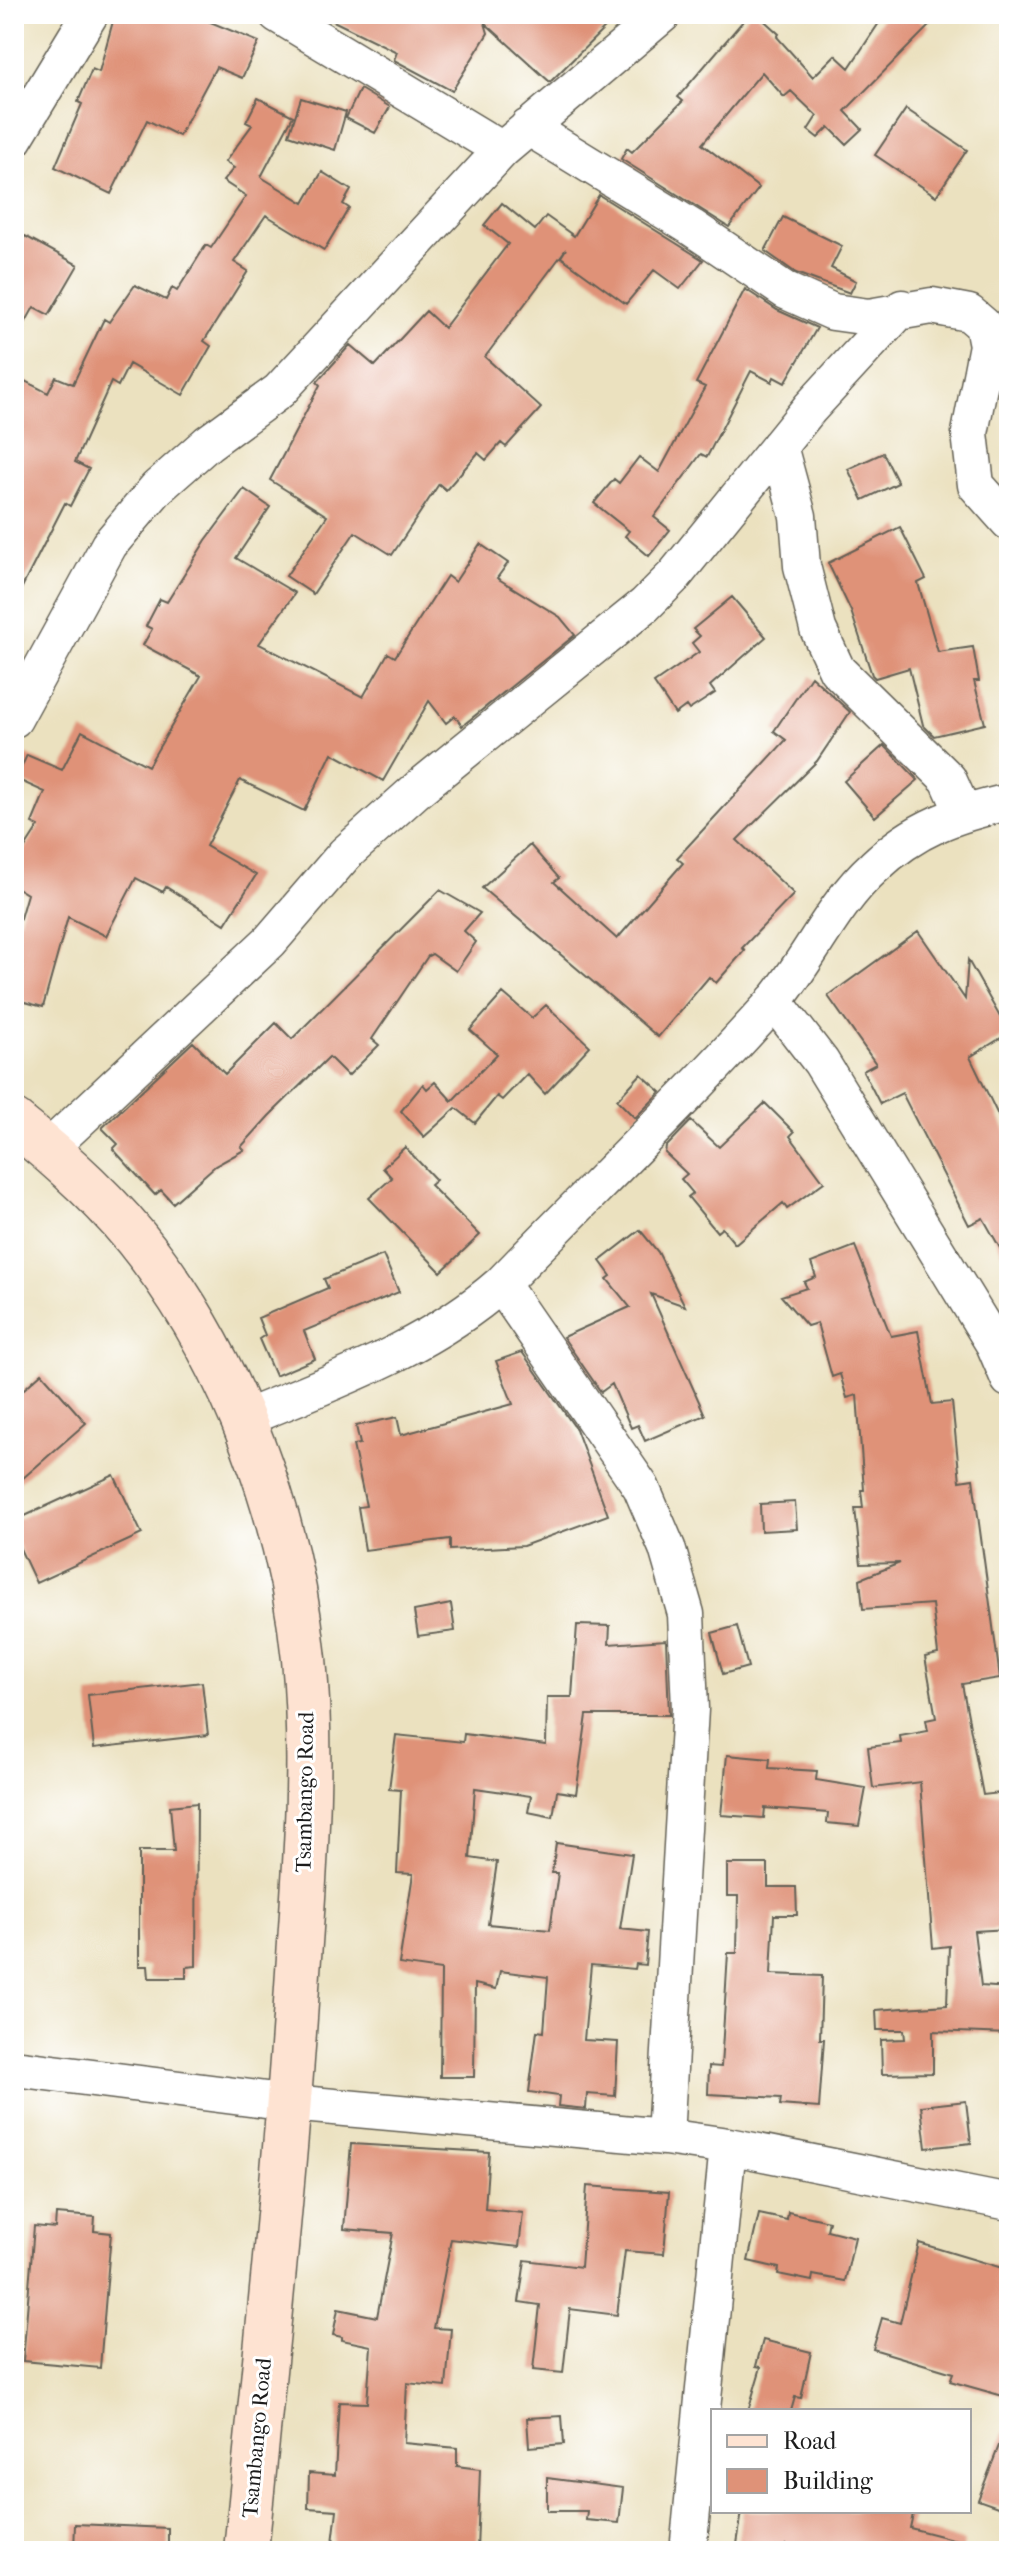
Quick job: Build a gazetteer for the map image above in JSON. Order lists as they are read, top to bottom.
{
  "streets": {
    "street": ["Tsambango Road"]
  },
  "legend": ["Road", "Building"]
}
